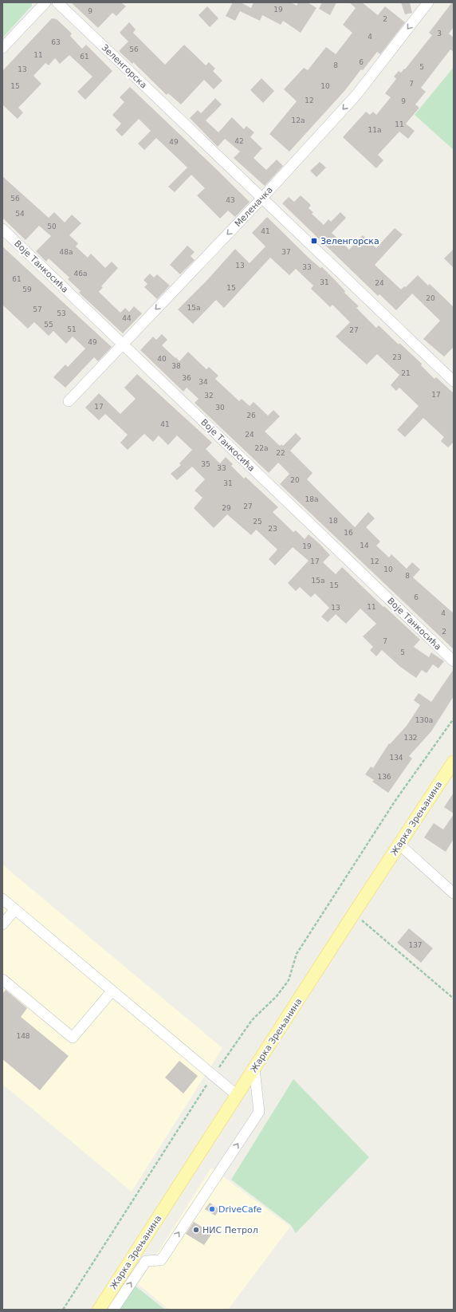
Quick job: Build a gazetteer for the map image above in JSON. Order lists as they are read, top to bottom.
{
  "streets": {
    "main road": ["Жарка Зрењанина"],
    "street": ["Зеленгорска", "Меленачка", "Воје Танкосића"]
  },
  "crossings": [
    ["Зеленгорска", "Меленачка"],
    ["Меленачка", "Воје Танкосића"]
  ],
  "one_way": ["Меленачка"],
  "places": {
    "transit": ["Зеленгорска"],
    "other": ["DriveCafe", "НИС Петрол"]
  },
  "house_numbers": [
    "19",
    "9",
    "2",
    "3",
    "4",
    "63",
    "56",
    "11",
    "61",
    "6",
    "8",
    "5",
    "13",
    "7",
    "15",
    "10",
    "12",
    "9",
    "12a",
    "11",
    "11a",
    "42",
    "49",
    "56",
    "43",
    "54",
    "50",
    "41",
    "48a",
    "37",
    "13",
    "33",
    "46a",
    "61",
    "31",
    "24",
    "15",
    "59",
    "20",
    "15a",
    "57",
    "53",
    "44",
    "55",
    "51",
    "27",
    "49",
    "23",
    "40",
    "38",
    "21",
    "36",
    "34",
    "17",
    "32",
    "17",
    "30",
    "26",
    "41",
    "24",
    "22a",
    "22",
    "35",
    "33",
    "20",
    "31",
    "18a",
    "27",
    "29",
    "18",
    "25",
    "23",
    "16",
    "14",
    "19",
    "17",
    "12",
    "10",
    "8",
    "15a",
    "15",
    "6",
    "11",
    "13",
    "4",
    "2",
    "7",
    "5",
    "130a",
    "132",
    "134",
    "136",
    "137",
    "148"
  ]
}
